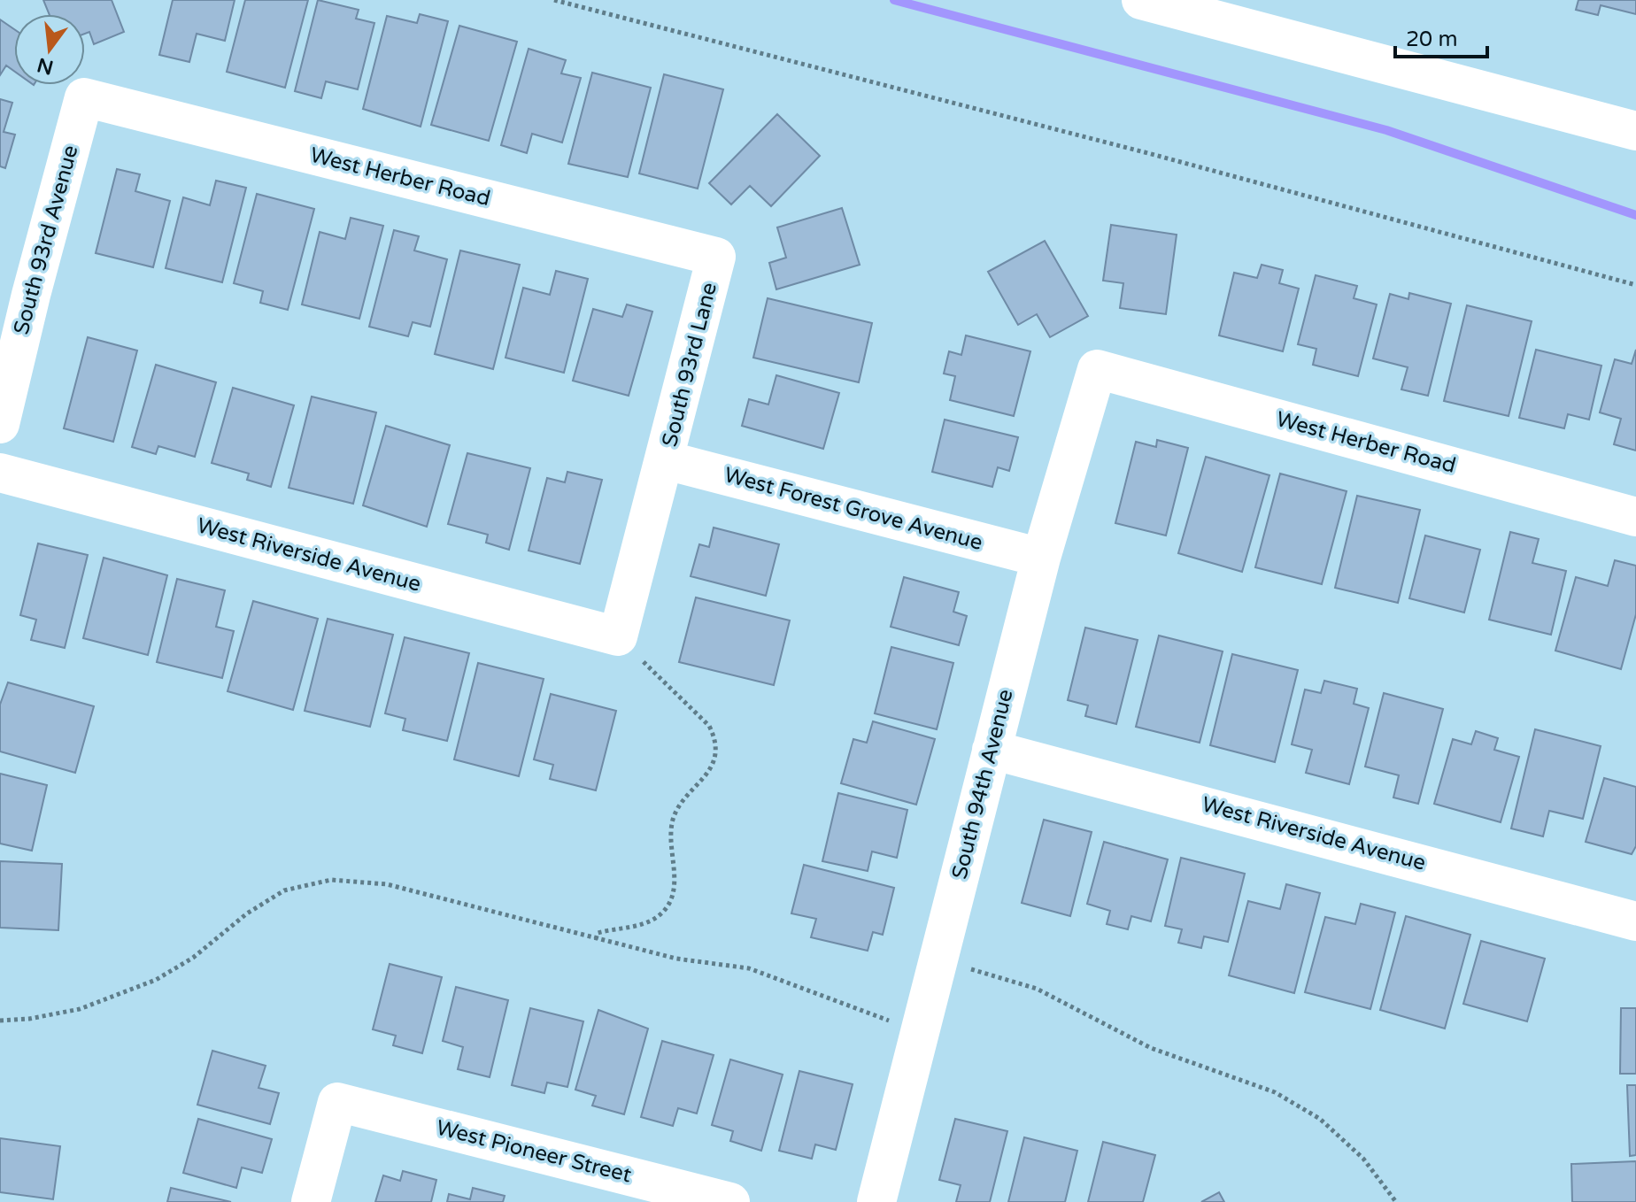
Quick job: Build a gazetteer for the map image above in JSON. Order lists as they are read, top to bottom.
{
  "streets": {
    "street": [
      "West Herber Road",
      "South 93rd Avenue",
      "South 93rd Lane",
      "West Forest Grove Avenue",
      "West Riverside Avenue",
      "South 94th Avenue",
      "West Pioneer Street"
    ]
  },
  "crossings": [
    ["West Herber Road", "South 93rd Avenue"],
    ["West Herber Road", "South 93rd Lane"],
    ["West Herber Road", "South 94th Avenue"],
    ["South 93rd Lane", "West Forest Grove Avenue"],
    ["South 93rd Lane", "West Riverside Avenue"],
    ["West Forest Grove Avenue", "South 94th Avenue"],
    ["West Riverside Avenue", "South 94th Avenue"]
  ],
  "scale_bar": "20 m",
  "north": "bottom"
}
